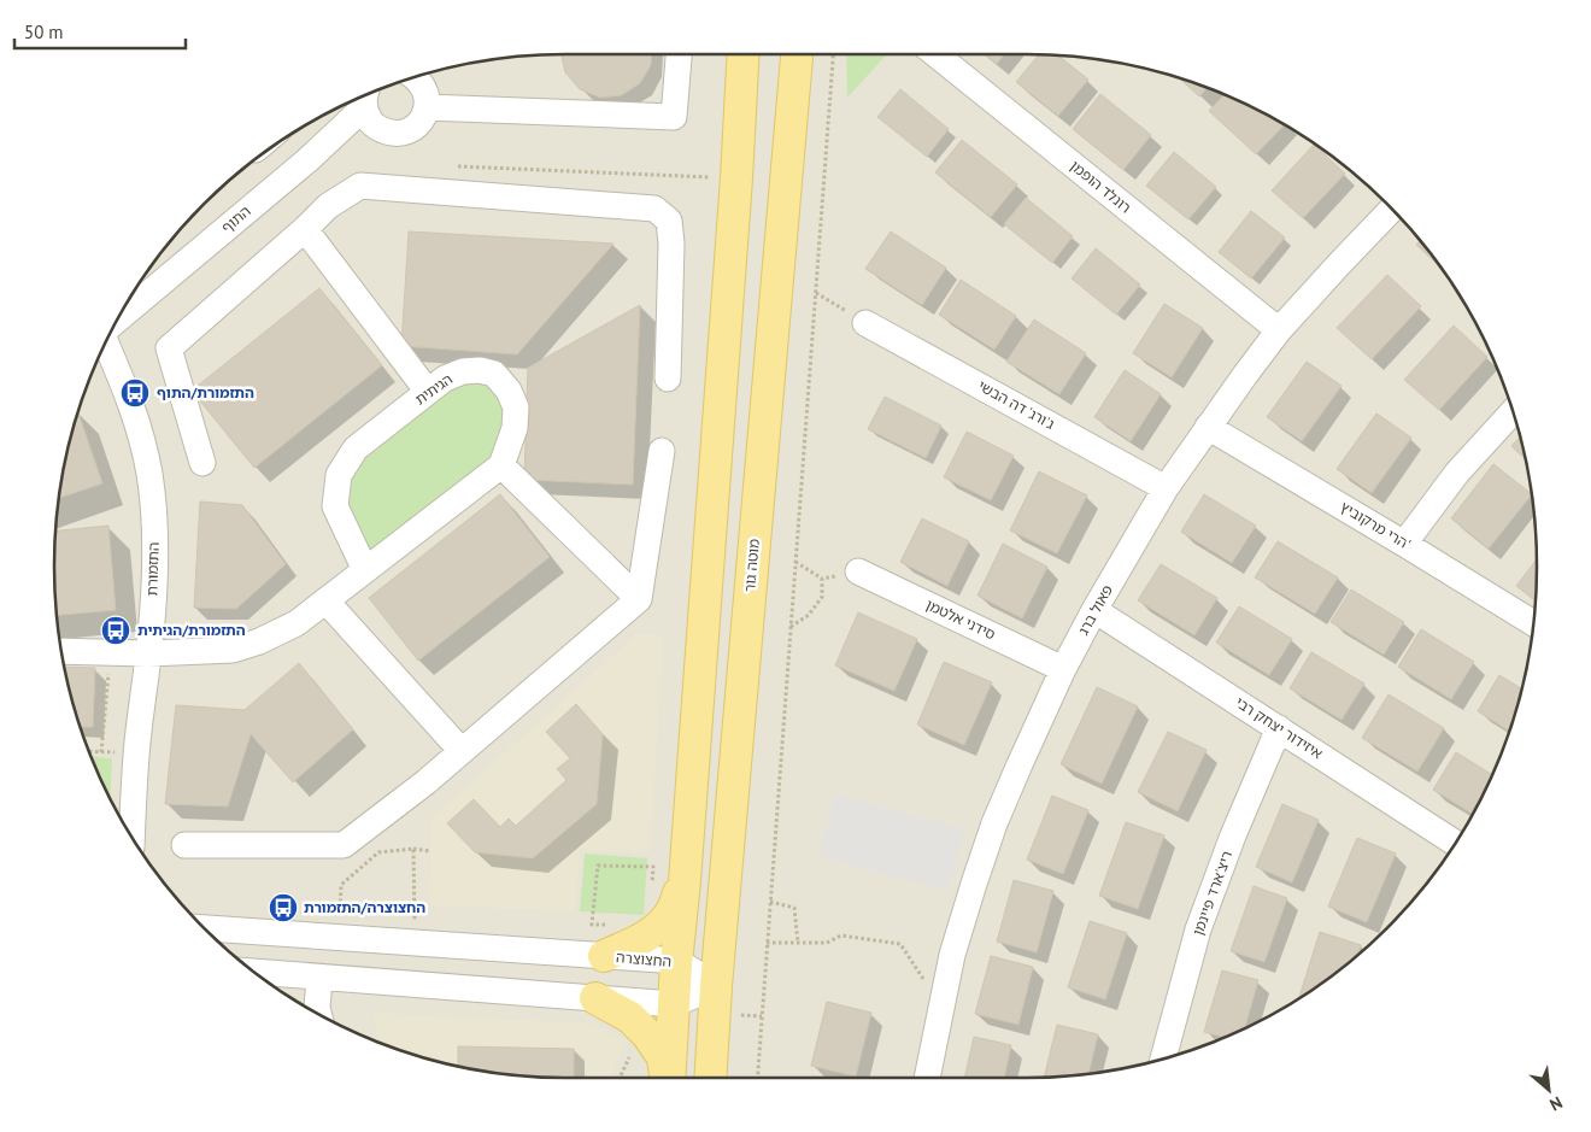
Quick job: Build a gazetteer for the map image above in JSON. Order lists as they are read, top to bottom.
{
  "streets": {
    "main road": ["מוטה גור"],
    "street": [
      "רונלד הופמן",
      "התוף",
      "הגיתית",
      "ג'ורג' דה הבשי",
      "הרי מרקוביץ'",
      "התזמורת",
      "פאול ברג",
      "סידני אלטמן",
      "איזידור יצחק רבי",
      "ריצ'ארד פיינמן",
      "החצוצרה"
    ]
  },
  "crossings": [
    ["רונלד הופמן", "פאול ברג"],
    ["ג'ורג' דה הבשי", "פאול ברג"],
    ["הרי מרקוביץ'", "פאול ברג"],
    ["מוטה גור", "החצוצרה"],
    ["פאול ברג", "סידני אלטמן"],
    ["פאול ברג", "איזידור יצחק רבי"],
    ["איזידור יצחק רבי", "ריצ'ארד פיינמן"]
  ],
  "places": {
    "bus stop": ["התזמורת/התוף", "התזמורת/הגיתית", "החצוצרה/התזמורת"]
  },
  "scale_bar": "50 m",
  "north": "bottom right"
}
